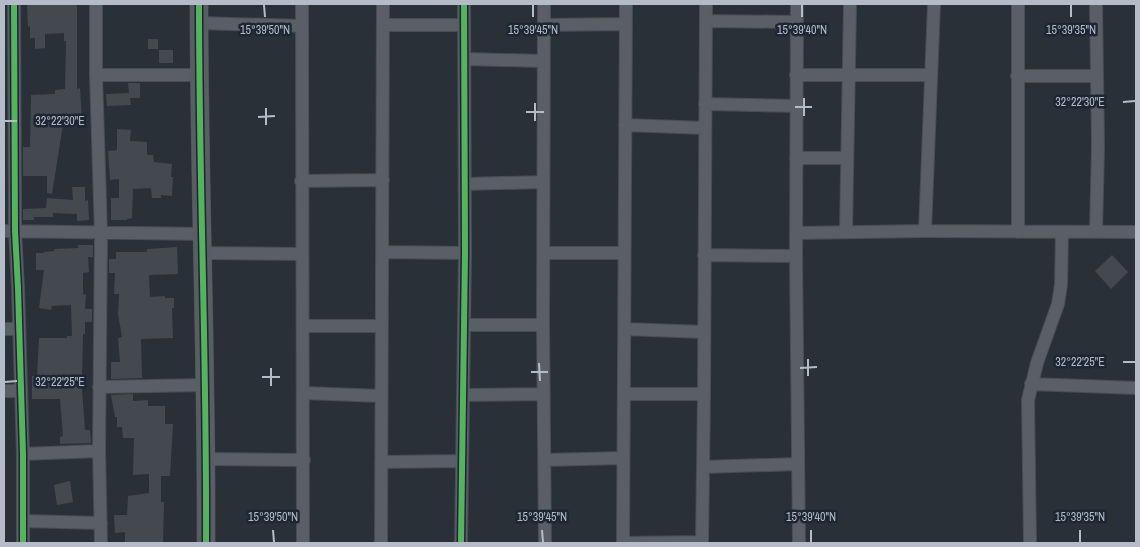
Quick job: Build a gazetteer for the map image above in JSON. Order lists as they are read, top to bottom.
{
  "coordinates": [
    "15°39'50\"N",
    "15°39'45\"N",
    "15°39'40\"N",
    "15°39'35\"N",
    "32°22'30\"E",
    "32°22'25\"E"
  ]
}
